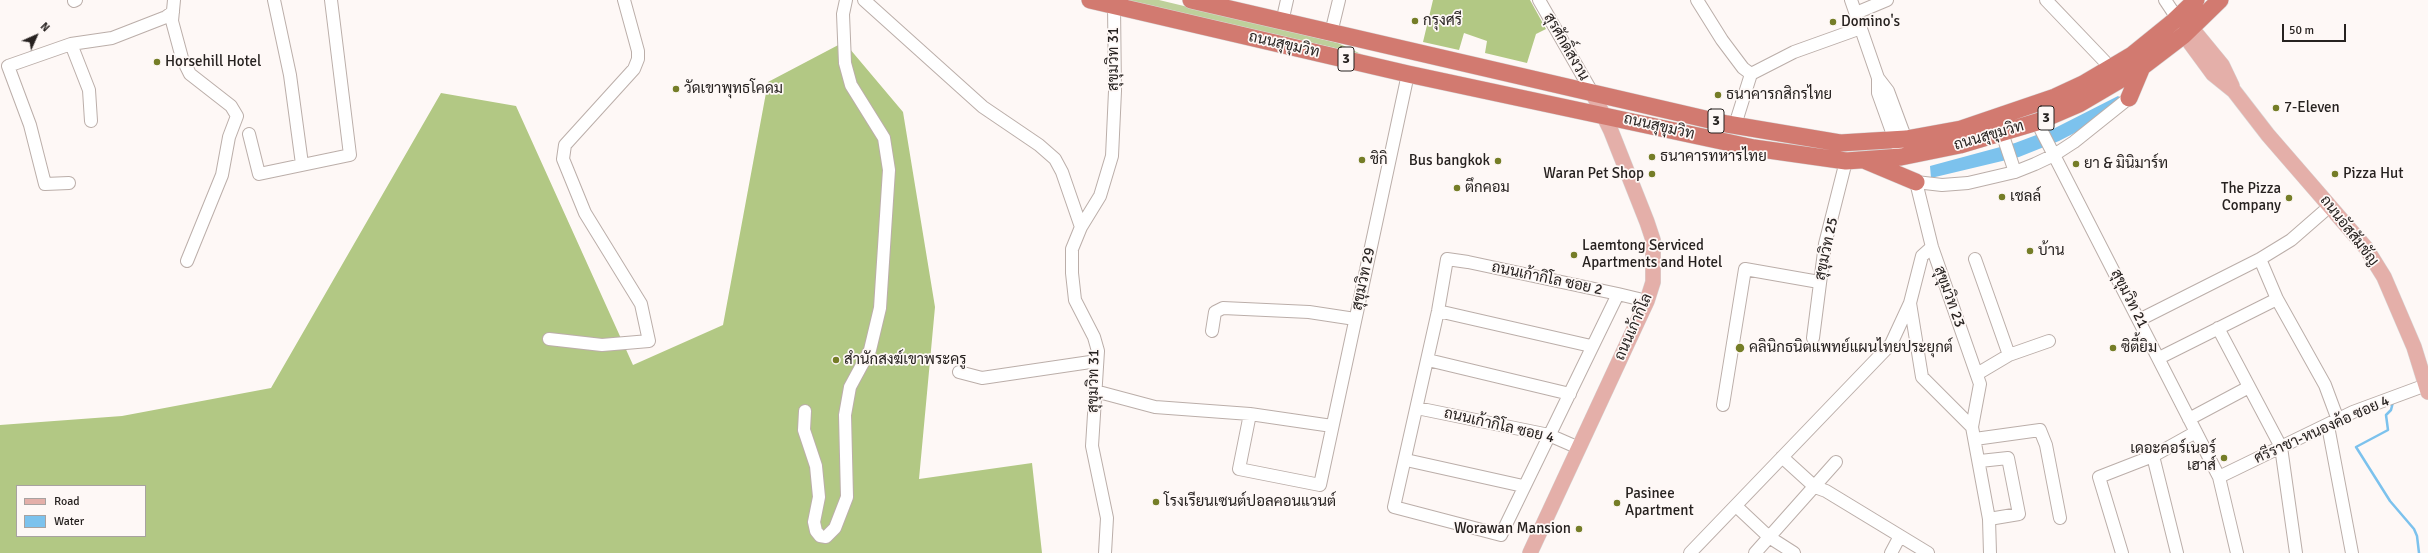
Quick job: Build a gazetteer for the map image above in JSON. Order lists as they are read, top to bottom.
{
  "streets": {
    "highway": ["ถนนสุขุมวิท", "3"],
    "main road": ["ถนนอัสสัมชัญ", "ถนนเก้ากิโล"],
    "street": [
      "สุรศักดิ์สงวน",
      "สุขุมวิท 31",
      "สุขุมวิท 25",
      "สุขุมวิท 29",
      "ถนนเก้ากิโล ซอย 2",
      "สุขุมวิท 23",
      "สุขุมวิท 21",
      "ถนนเก้ากิโล ซอย 4",
      "ศรีราชา-หนองค้อ ซอย 4"
    ]
  },
  "crossings": [
    ["ถนนสุขุมวิท", "สุรศักดิ์สงวน"],
    ["ถนนสุขุมวิท", "สุขุมวิท 31"],
    ["ถนนสุขุมวิท", "ถนนอัสสัมชัญ"],
    ["ถนนสุขุมวิท", "สุขุมวิท 25"],
    ["ถนนสุขุมวิท", "สุขุมวิท 29"],
    ["ถนนสุขุมวิท", "สุขุมวิท 21"],
    ["ถนนสุขุมวิท", "ถนนเก้ากิโล"],
    ["สุรศักดิ์สงวน", "ถนนเก้ากิโล"],
    ["ถนนอัสสัมชัญ", "ศรีราชา-หนองค้อ ซอย 4"],
    ["ถนนเก้ากิโล ซอย 2", "ถนนเก้ากิโล"],
    ["สุขุมวิท 21", "ศรีราชา-หนองค้อ ซอย 4"],
    ["ถนนเก้ากิโล", "ถนนเก้ากิโล ซอย 4"]
  ],
  "places": [
    "กรุงศรี",
    "Domino's",
    "Horsehill Hotel",
    "วัดเขาพุทธโคดม",
    "ธนาคารกสิกรไทย",
    "7-Eleven",
    "ธนาคารทหารไทย",
    "ชิกิ",
    "Bus bangkok",
    "ยา & มินิมาร์ท",
    "Waran Pet Shop",
    "Pizza Hut",
    "ตึกคอม",
    "เชลล์",
    "The Pizza Company",
    "บ้าน",
    "Laemtong Serviced Apartments and Hotel",
    "คลินิกธนิตแพทย์แผนไทยประยุกต์",
    "ซิตี้ยิม",
    "สำนักสงฆ์เขาพระครู",
    "เดอะคอร์เนอร์ เฮาส์",
    "โรงเรียนเซนต์ปอลคอนแวนต์",
    "Pasinee Apartment",
    "Worawan Mansion"
  ],
  "legend": ["Road", "Water"],
  "scale_bar": "50 m",
  "north": "top right"
}
